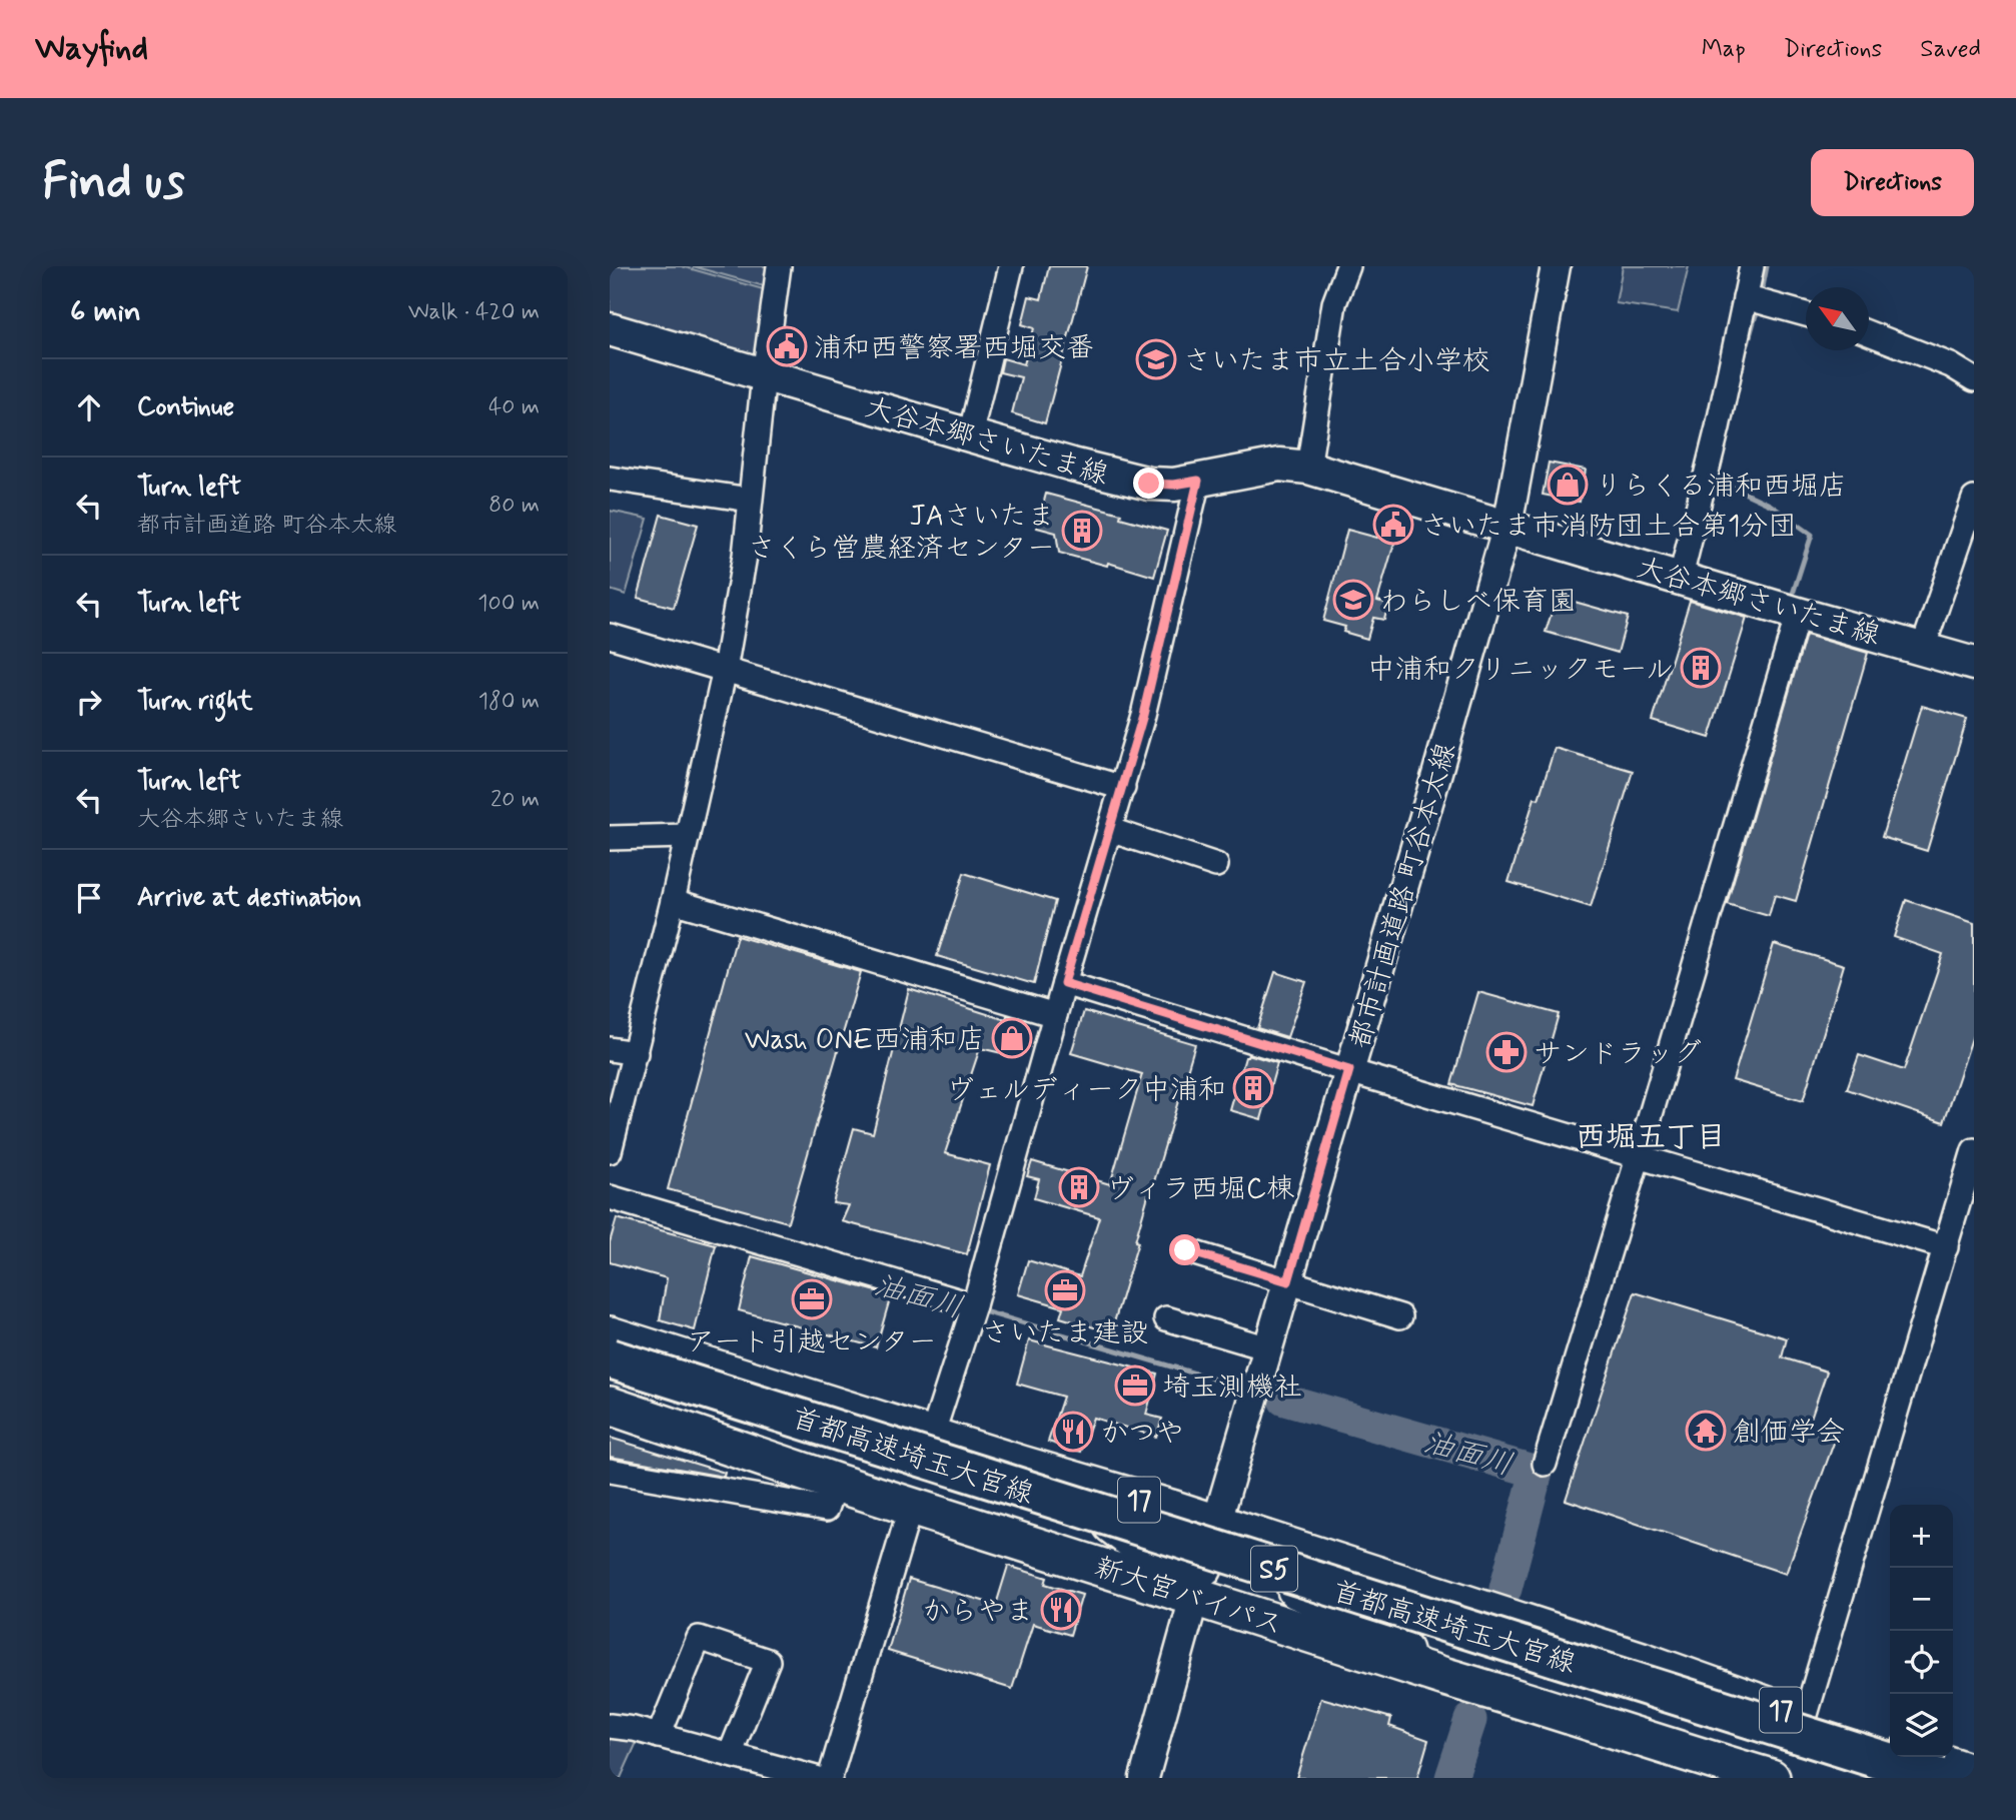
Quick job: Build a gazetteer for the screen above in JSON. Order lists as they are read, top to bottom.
{
  "streets": {
    "highway": [
      "首都高速埼玉大宮線",
      "17",
      "S5",
      "新大宮バイパス"
    ],
    "main road": ["大谷本郷さいたま線"],
    "street": ["都市計画道路 町谷本太線"]
  },
  "crossings": [
    ["大谷本郷さいたま線", "都市計画道路 町谷本太線"],
    ["都市計画道路 町谷本太線", "17"],
    ["都市計画道路 町谷本太線", "新大宮バイパス"],
    ["17", "新大宮バイパス"]
  ],
  "districts": ["西堀五丁目"],
  "water": ["油面川"],
  "places": {
    "public building": ["浦和西警察署西堀交番", "さいたま市消防団土合第1分団"],
    "school or university": ["さいたま市立土合小学校", "わらしべ保育園"],
    "shop": ["りらくる浦和西堀店", "Wash ONE西浦和店"],
    "building": [
      "JAさいたま さくら営農経済センター",
      "中浦和クリニックモール",
      "ヴェルディーク中浦和",
      "ヴィラ西堀C棟"
    ],
    "pharmacy": ["サンドラッグ"],
    "office": ["さいたま建設", "アート引越センター", "埼玉測機社"],
    "temple": ["創価学会"],
    "restaurant": ["かつや", "からやま"]
  },
  "north": "top left",
  "page": {
    "header": "Wayfind",
    "nav": ["Map", "Directions", "Saved"],
    "buttons": "Directions",
    "title": "Find us",
    "heading": ["6 min", "Walk · 420 m"],
    "list": [
      ["Continue", "40 m"],
      ["Turn left", "都市計画道路 町谷本太線", "80 m"],
      ["Turn left", "100 m"],
      ["Turn right", "180 m"],
      ["Turn left", "大谷本郷さいたま線", "20 m"],
      "Arrive at destination"
    ],
    "map_buttons": ["+", "−"]
  }
}
